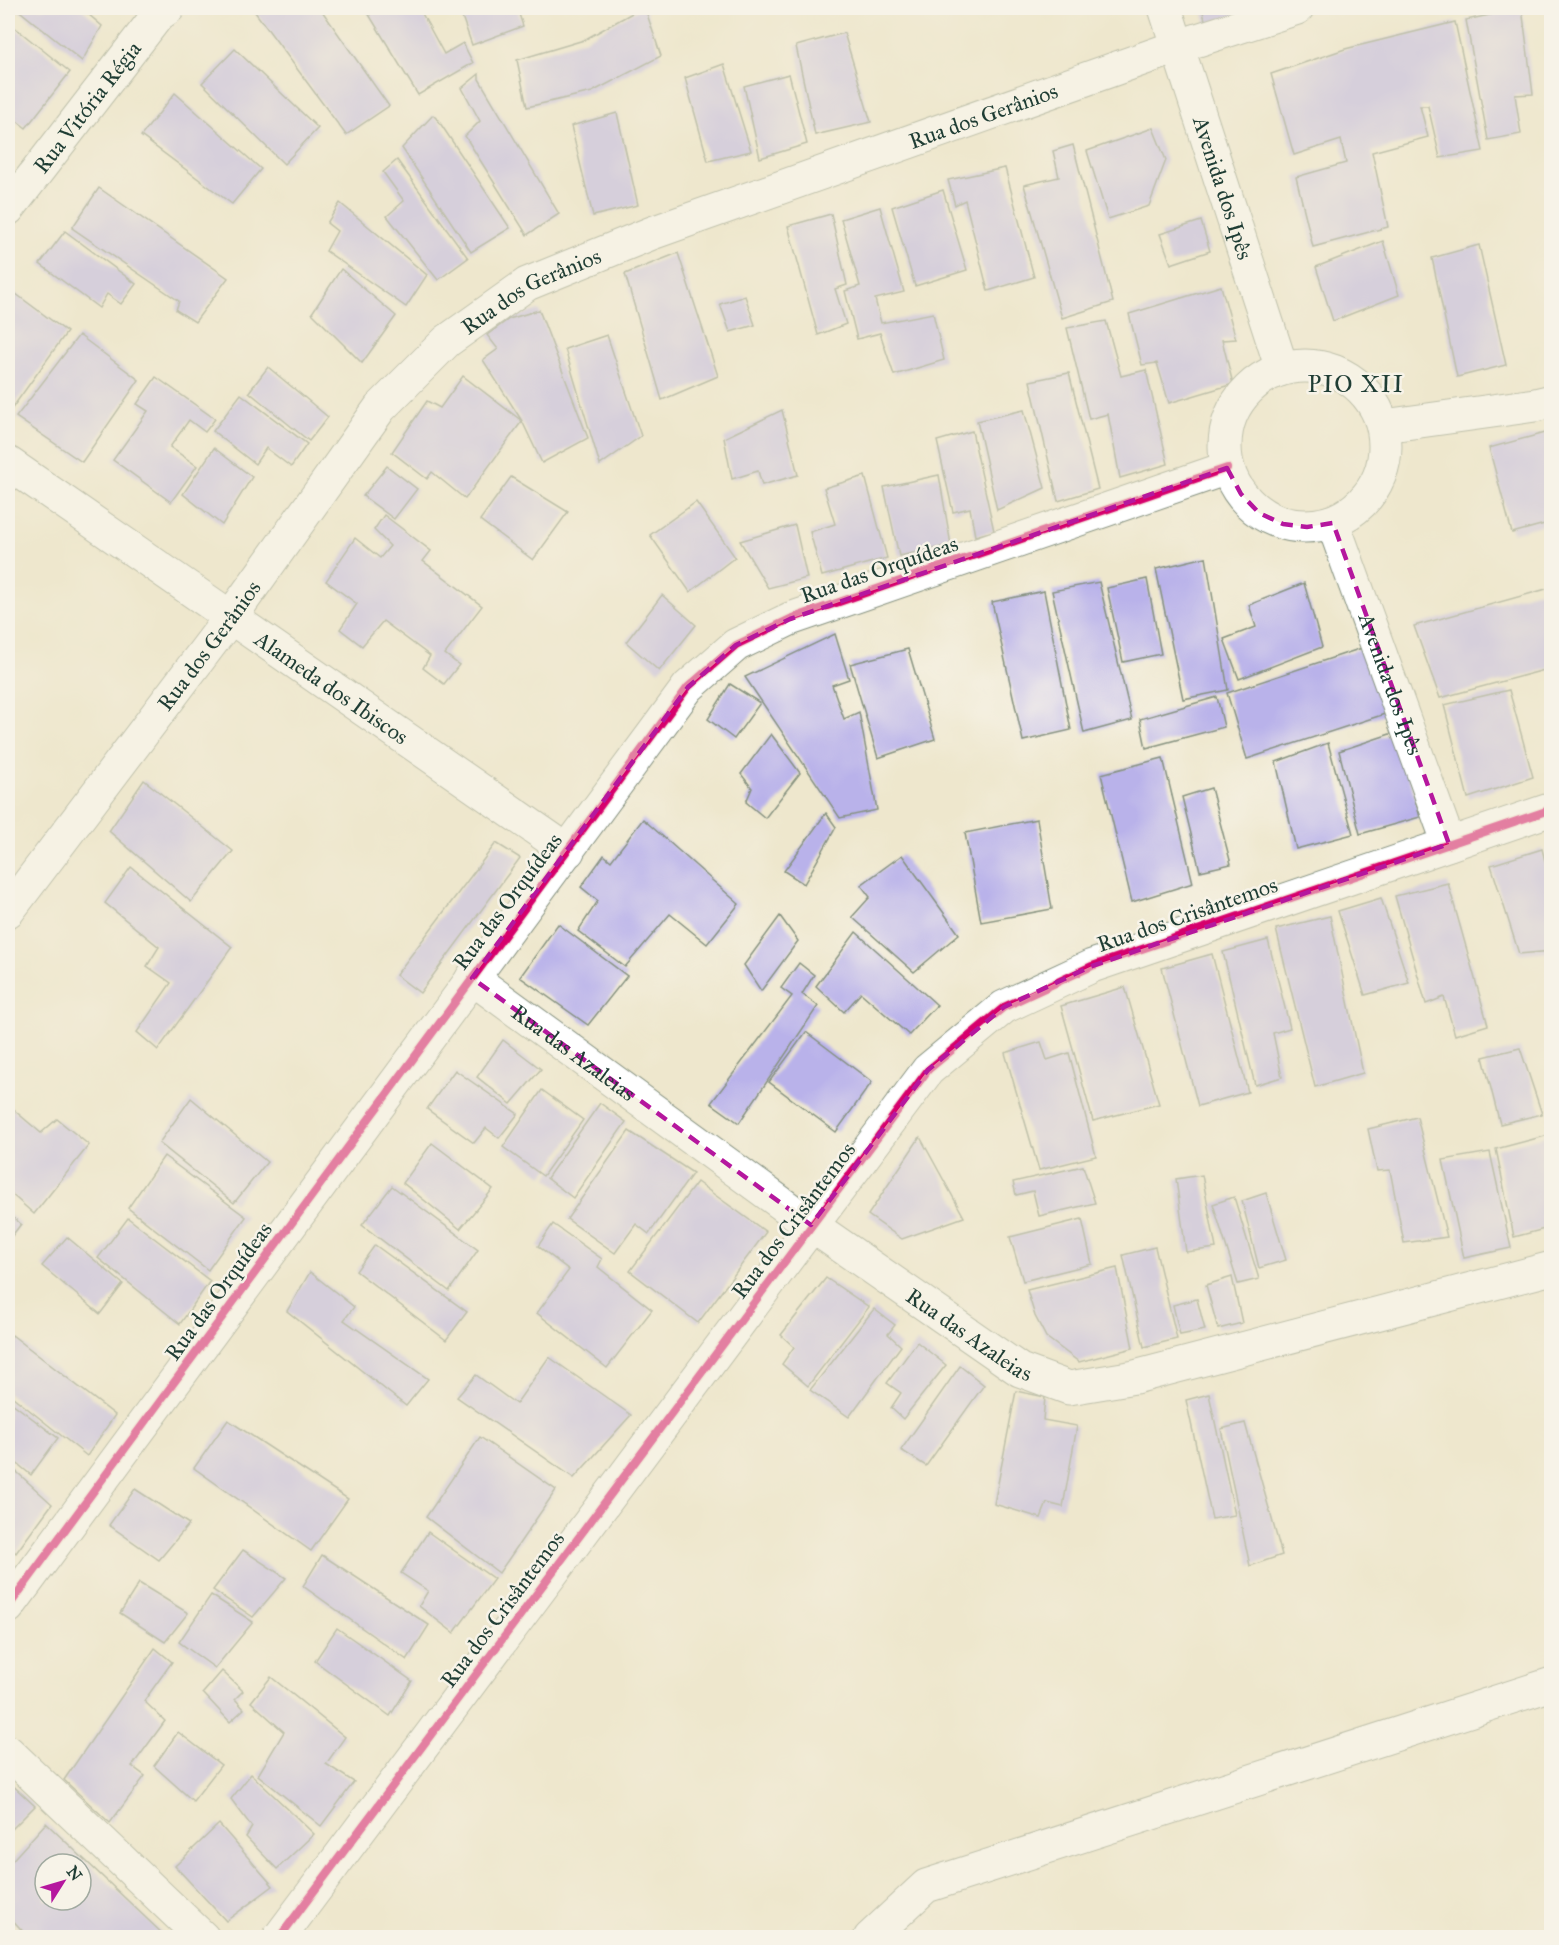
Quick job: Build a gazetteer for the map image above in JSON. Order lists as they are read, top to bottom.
{
  "streets": {
    "street": [
      "Rua Vitória Régia",
      "Rua dos Gerânios",
      "Avenida dos Ipês",
      "Rua das Orquídeas",
      "Alameda dos Ibiscos",
      "Rua dos Crisântemos",
      "Rua das Azaleias"
    ]
  },
  "crossings": [
    ["Rua dos Gerânios", "Avenida dos Ipês"],
    ["Rua dos Gerânios", "Alameda dos Ibiscos"],
    ["Avenida dos Ipês", "Rua das Orquídeas"],
    ["Avenida dos Ipês", "Rua dos Crisântemos"],
    ["Rua das Orquídeas", "Alameda dos Ibiscos"],
    ["Rua das Orquídeas", "Rua das Azaleias"],
    ["Rua dos Crisântemos", "Rua das Azaleias"]
  ],
  "districts": ["PIO XII"],
  "north": "top right"
}
